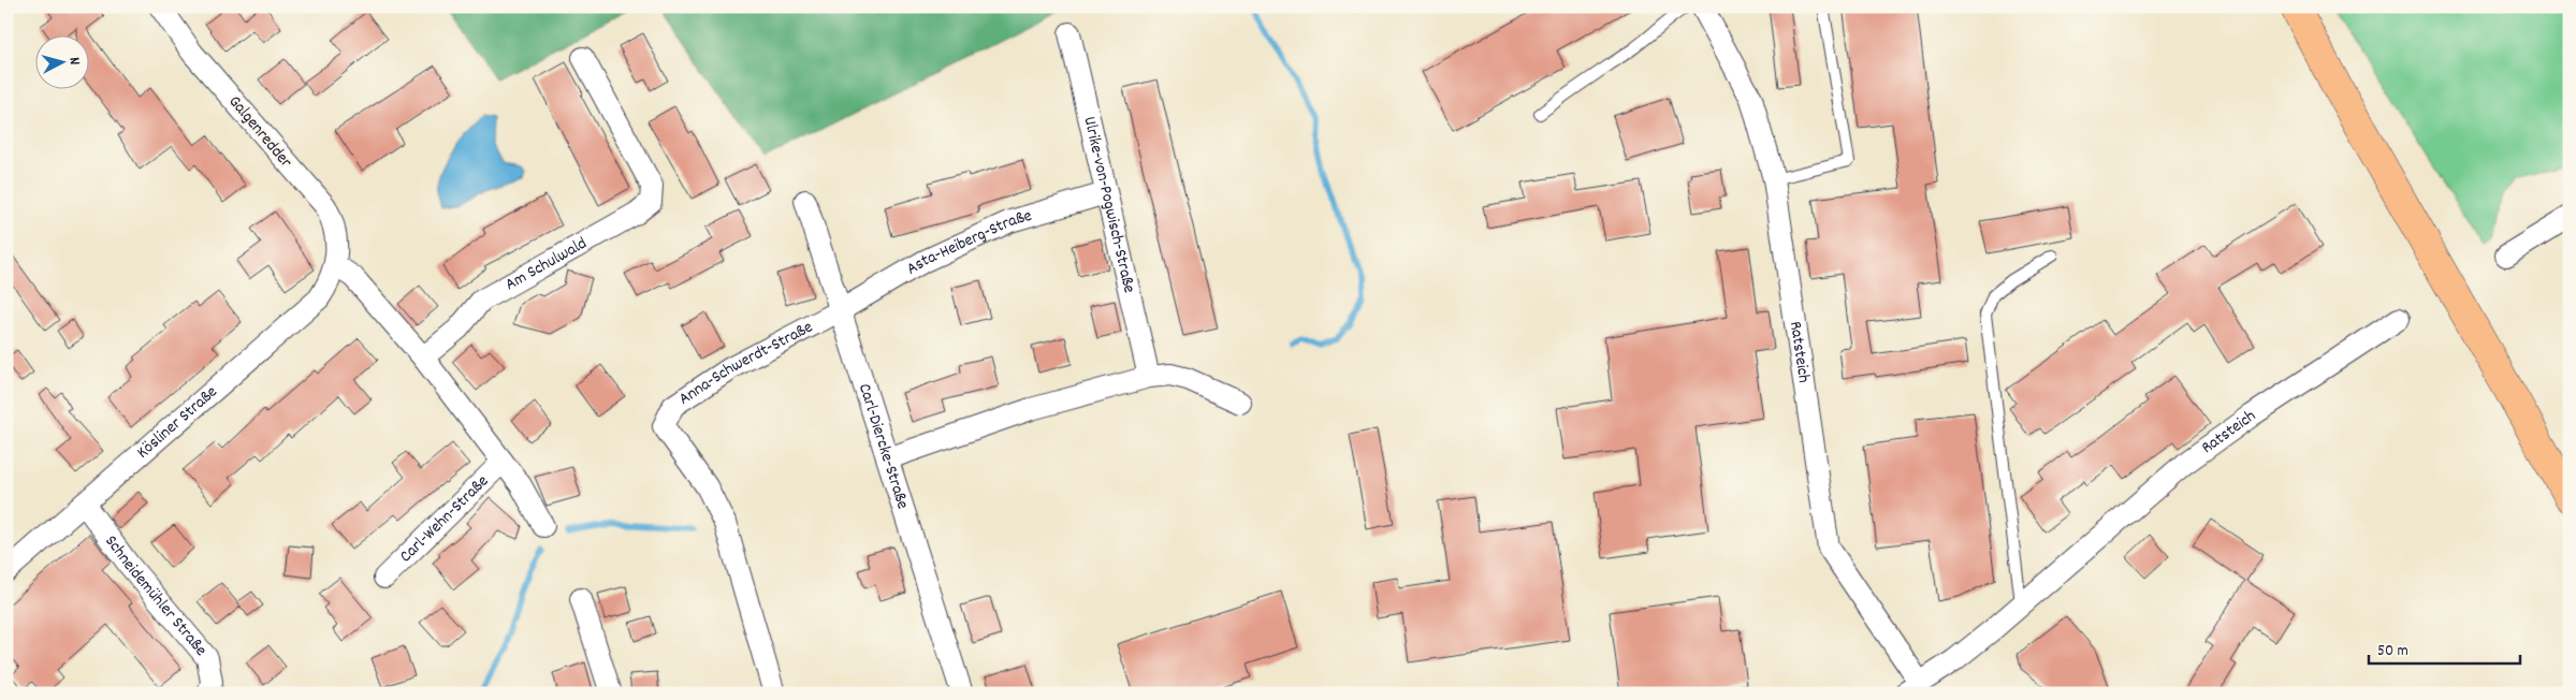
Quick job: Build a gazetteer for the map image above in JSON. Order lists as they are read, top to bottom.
{
  "streets": {
    "street": [
      "Galgenredder",
      "Ulrike-von-Pogwisch-Straße",
      "Asta-Heiberg-Straße",
      "Am Schulwald",
      "Ratsteich",
      "Anna-Schwerdt-Straße",
      "Kösliner Straße",
      "Carl-Diercke-Straße",
      "Carl-Wehn-Straße",
      "Schneidemühler Straße"
    ]
  },
  "crossings": [
    ["Galgenredder", "Kösliner Straße"],
    ["Ulrike-von-Pogwisch-Straße", "Asta-Heiberg-Straße"],
    ["Asta-Heiberg-Straße", "Anna-Schwerdt-Straße"],
    ["Asta-Heiberg-Straße", "Carl-Diercke-Straße"],
    ["Am Schulwald", "Carl-Wehn-Straße"],
    ["Anna-Schwerdt-Straße", "Carl-Diercke-Straße"],
    ["Kösliner Straße", "Schneidemühler Straße"]
  ],
  "scale_bar": "50 m",
  "north": "right"
}
